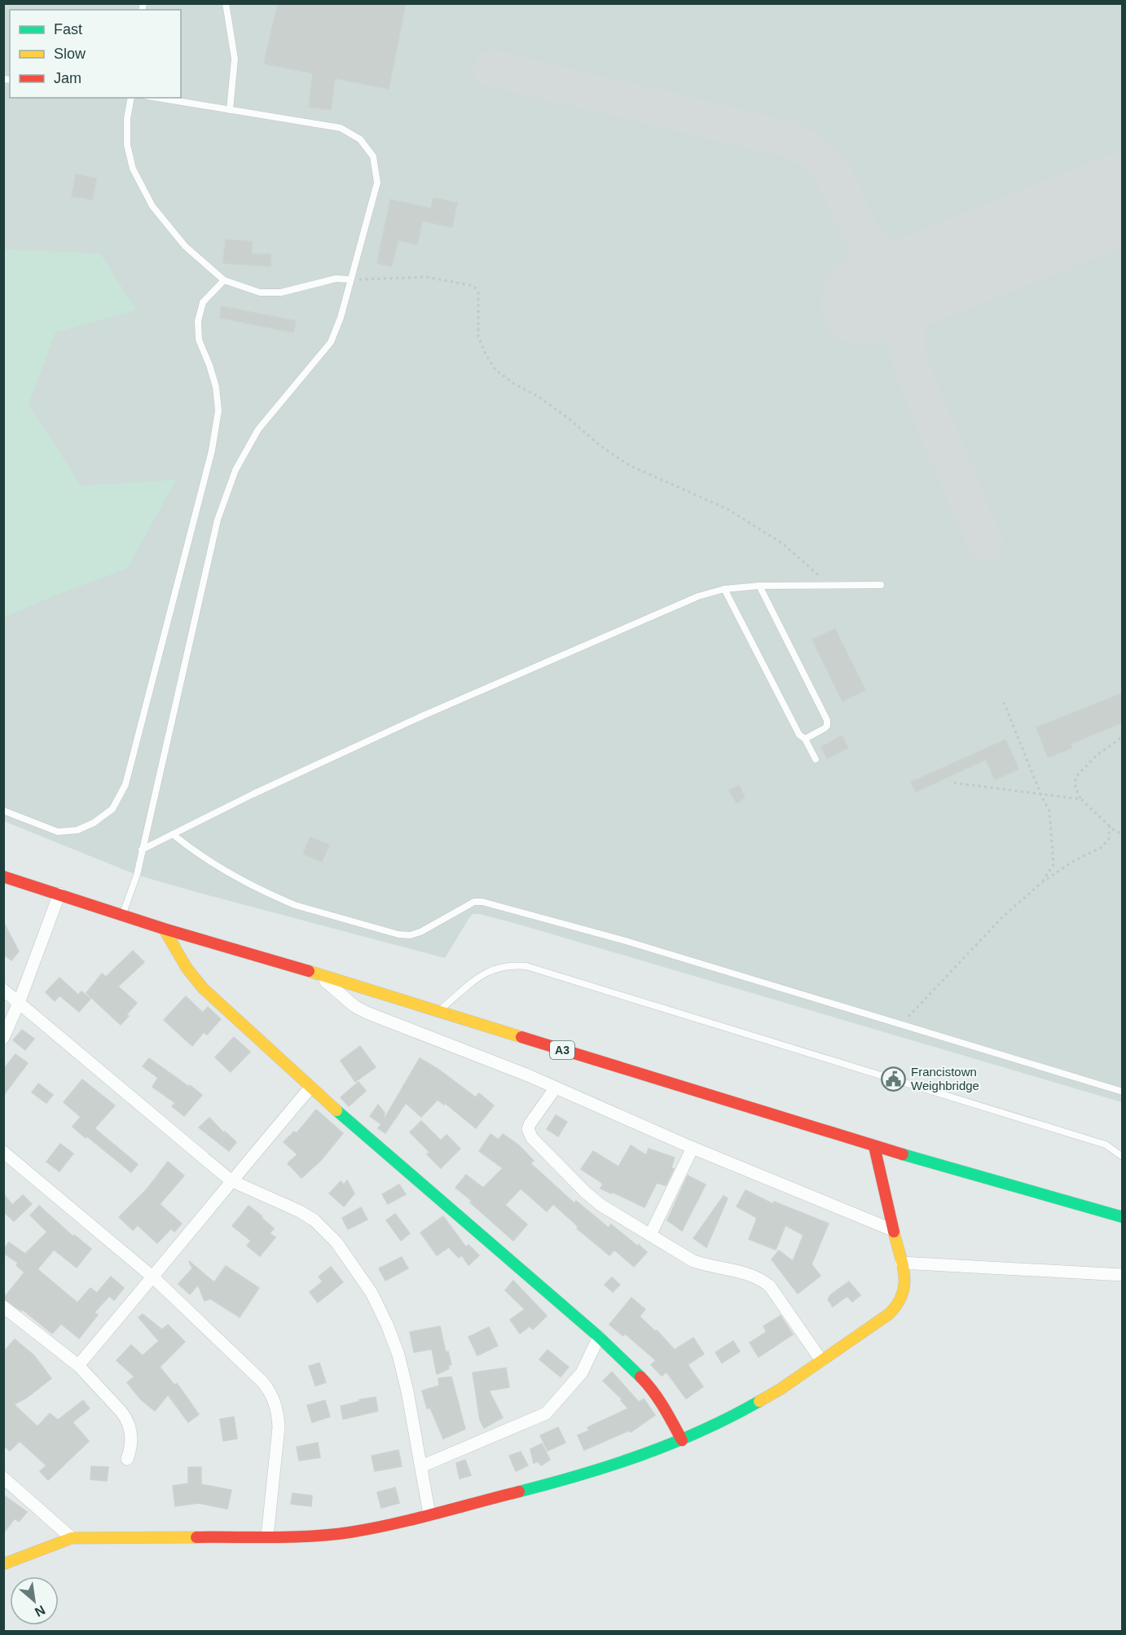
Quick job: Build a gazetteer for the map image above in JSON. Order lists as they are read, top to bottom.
{
  "streets": {
    "main road": ["A3"]
  },
  "places": {
    "public building": ["Francistown Weighbridge"]
  },
  "legend": ["Fast", "Slow", "Jam"],
  "north": "bottom right"
}
